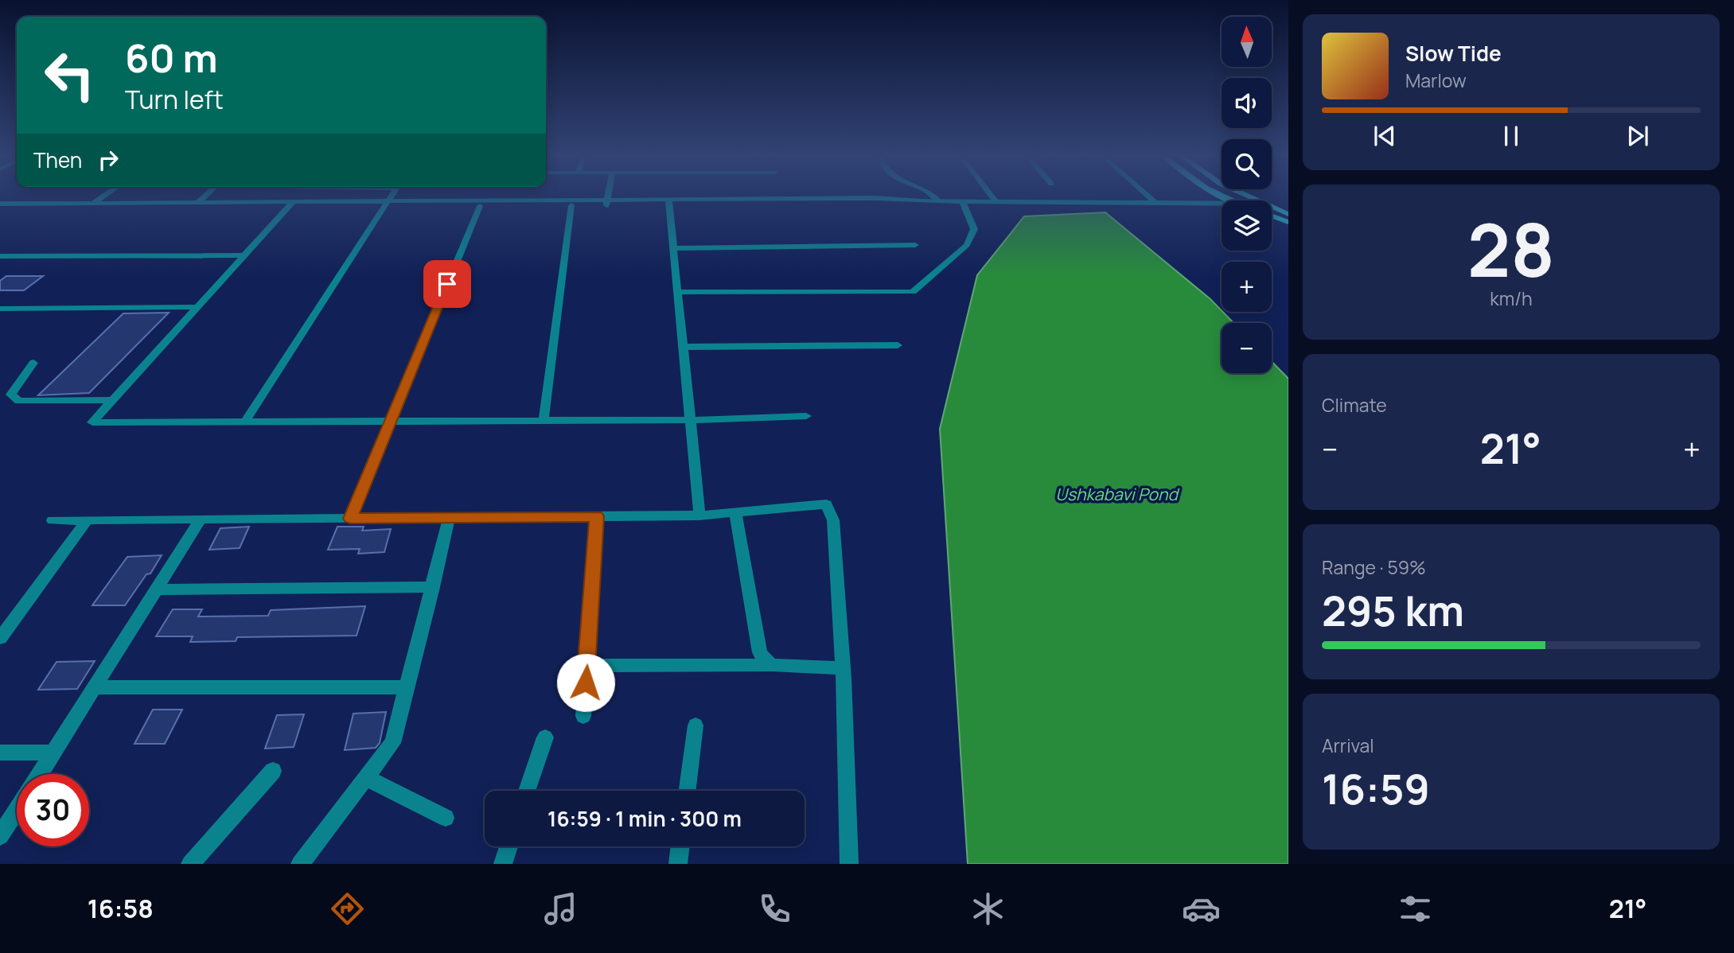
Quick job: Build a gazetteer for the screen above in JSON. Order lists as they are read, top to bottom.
{
  "water": ["Ushkabavi Pond"],
  "north": "top",
  "page": {
    "map_buttons": ["+", "−"],
    "turn": ["60 m", "Turn left"],
    "song": ["Slow Tide", "Marlow"],
    "then": "Then",
    "tile": [
      ["28", "km/h"],
      "Climate",
      ["Range · 59%", "295 km"],
      ["Arrival", "16:59"]
    ],
    "heat": ["−", "21°", "+"],
    "limit": "30",
    "trip": "16:59 · 1 min · 300 m",
    "tabs": ["16:58", "21°"]
  }
}
